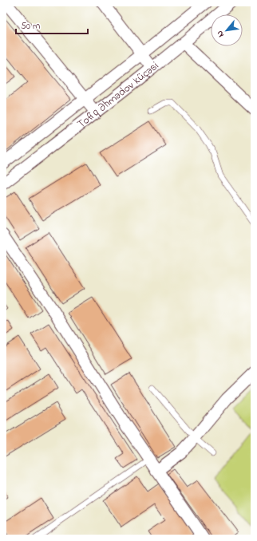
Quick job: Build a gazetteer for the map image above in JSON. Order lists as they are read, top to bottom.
{
  "streets": {
    "street": ["Tofiq Əhmədov küçəsi"]
  },
  "scale_bar": "50 m",
  "north": "bottom left"
}
